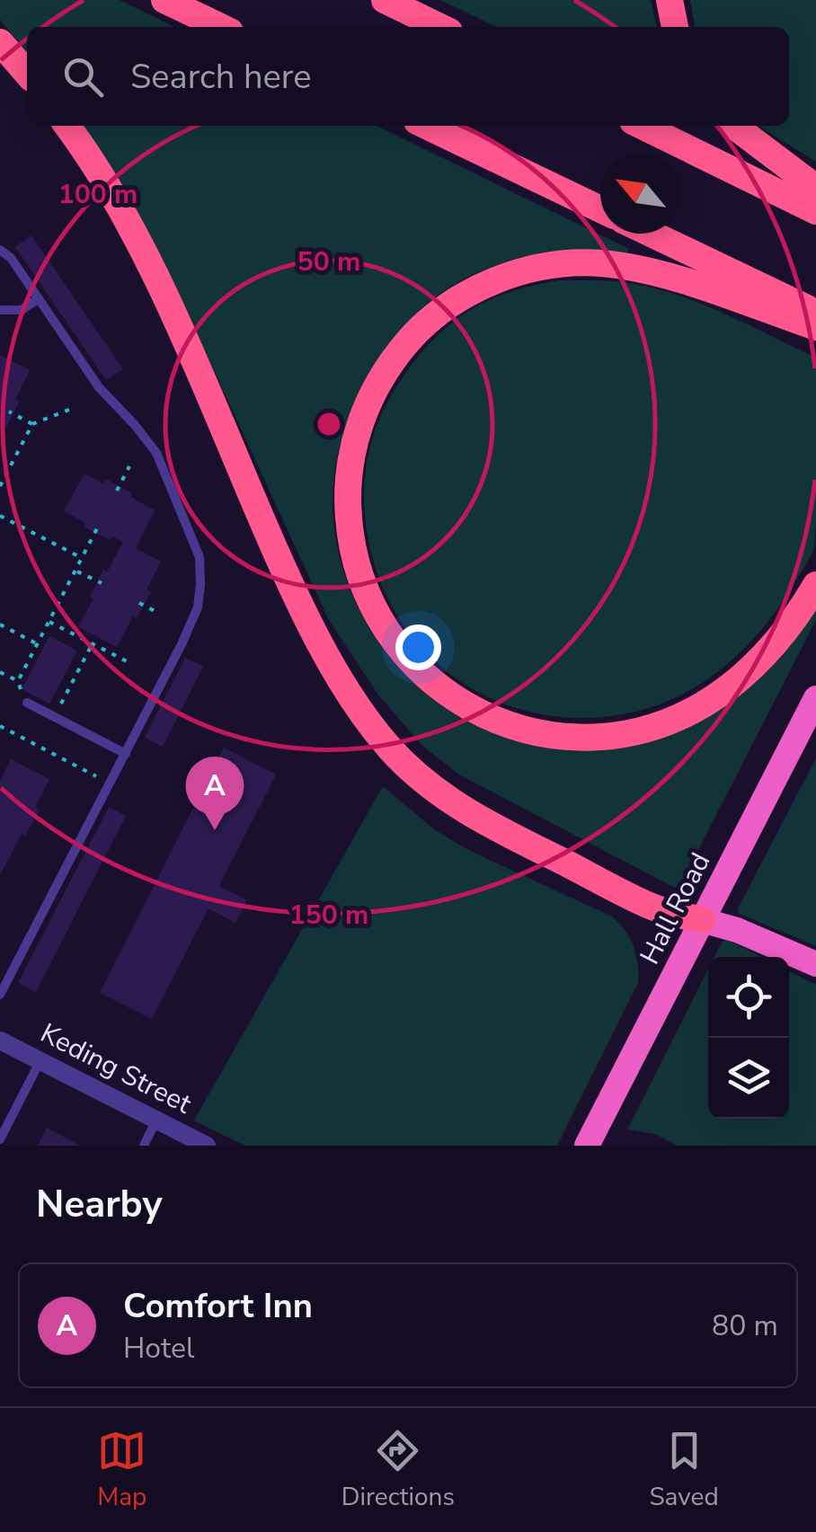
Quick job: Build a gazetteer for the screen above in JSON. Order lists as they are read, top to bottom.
{
  "streets": {
    "highway": ["Hall Road"],
    "street": ["Keding Street"]
  },
  "north": "top left",
  "page": {
    "search": "Search here",
    "pins": "A",
    "heading": "Nearby",
    "list": [
      {
        "mark": "A",
        "name": "Comfort Inn",
        "note": "Hotel",
        "value": "80 m"
      }
    ],
    "nav": ["Map", "Directions", "Saved"]
  },
  "rings": ["100 m", "50 m", "150 m"]
}
